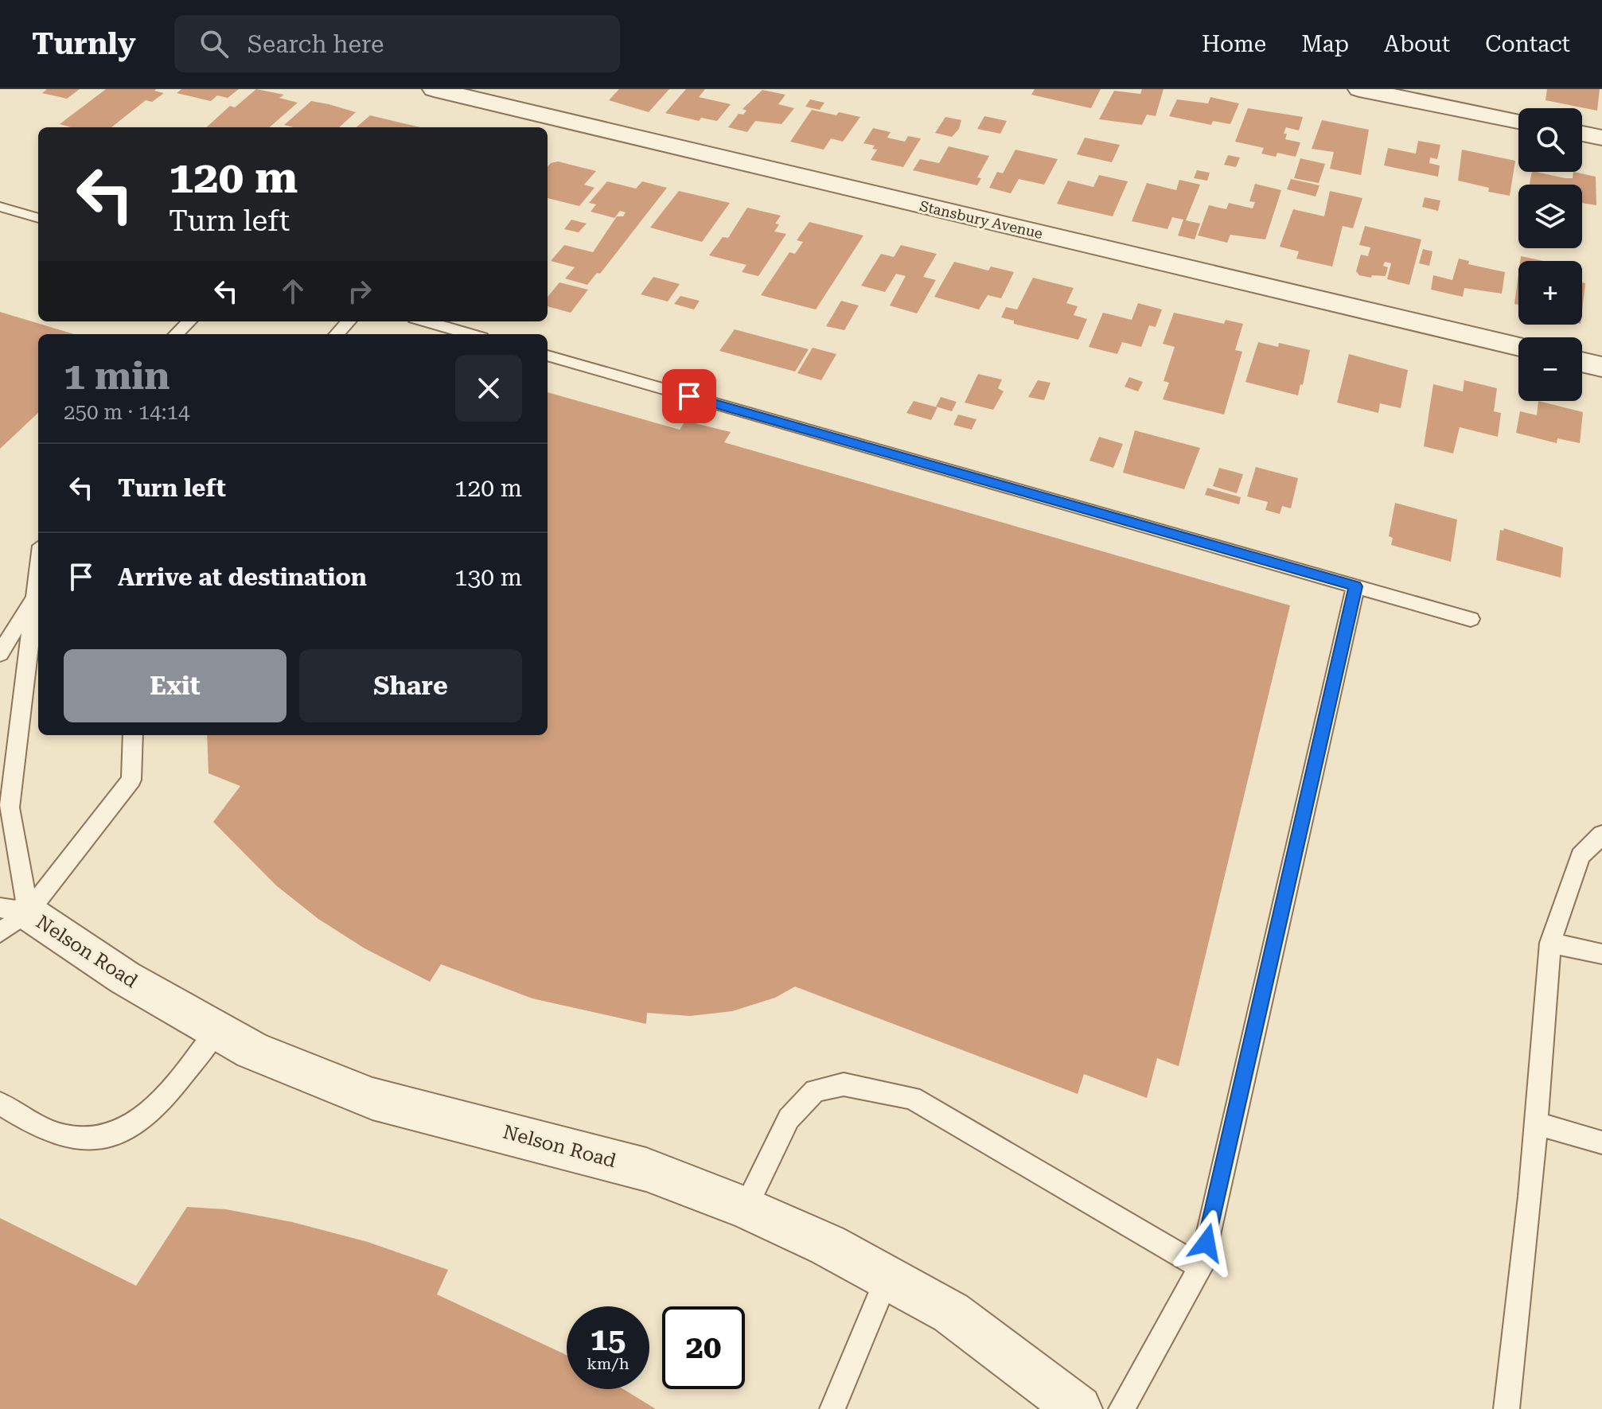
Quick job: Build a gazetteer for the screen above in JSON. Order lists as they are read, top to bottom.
{
  "streets": {
    "street": ["Stansbury Avenue", "Nelson Road"]
  },
  "page": {
    "header": "Turnly",
    "search": "Search here",
    "nav": [
      "Home",
      "Map",
      "About",
      "Contact"
    ],
    "map_buttons": ["+", "−"],
    "turn": ["120 m", "Turn left"],
    "heading": ["1 min", "250 m · 14:14"],
    "list": [
      {
        "name": "Turn left",
        "value": "120 m"
      },
      {
        "name": "Arrive at destination",
        "value": "130 m"
      }
    ],
    "buttons": ["Exit", "Share"],
    "speed": "15 km/h",
    "limit": "20"
  }
}
